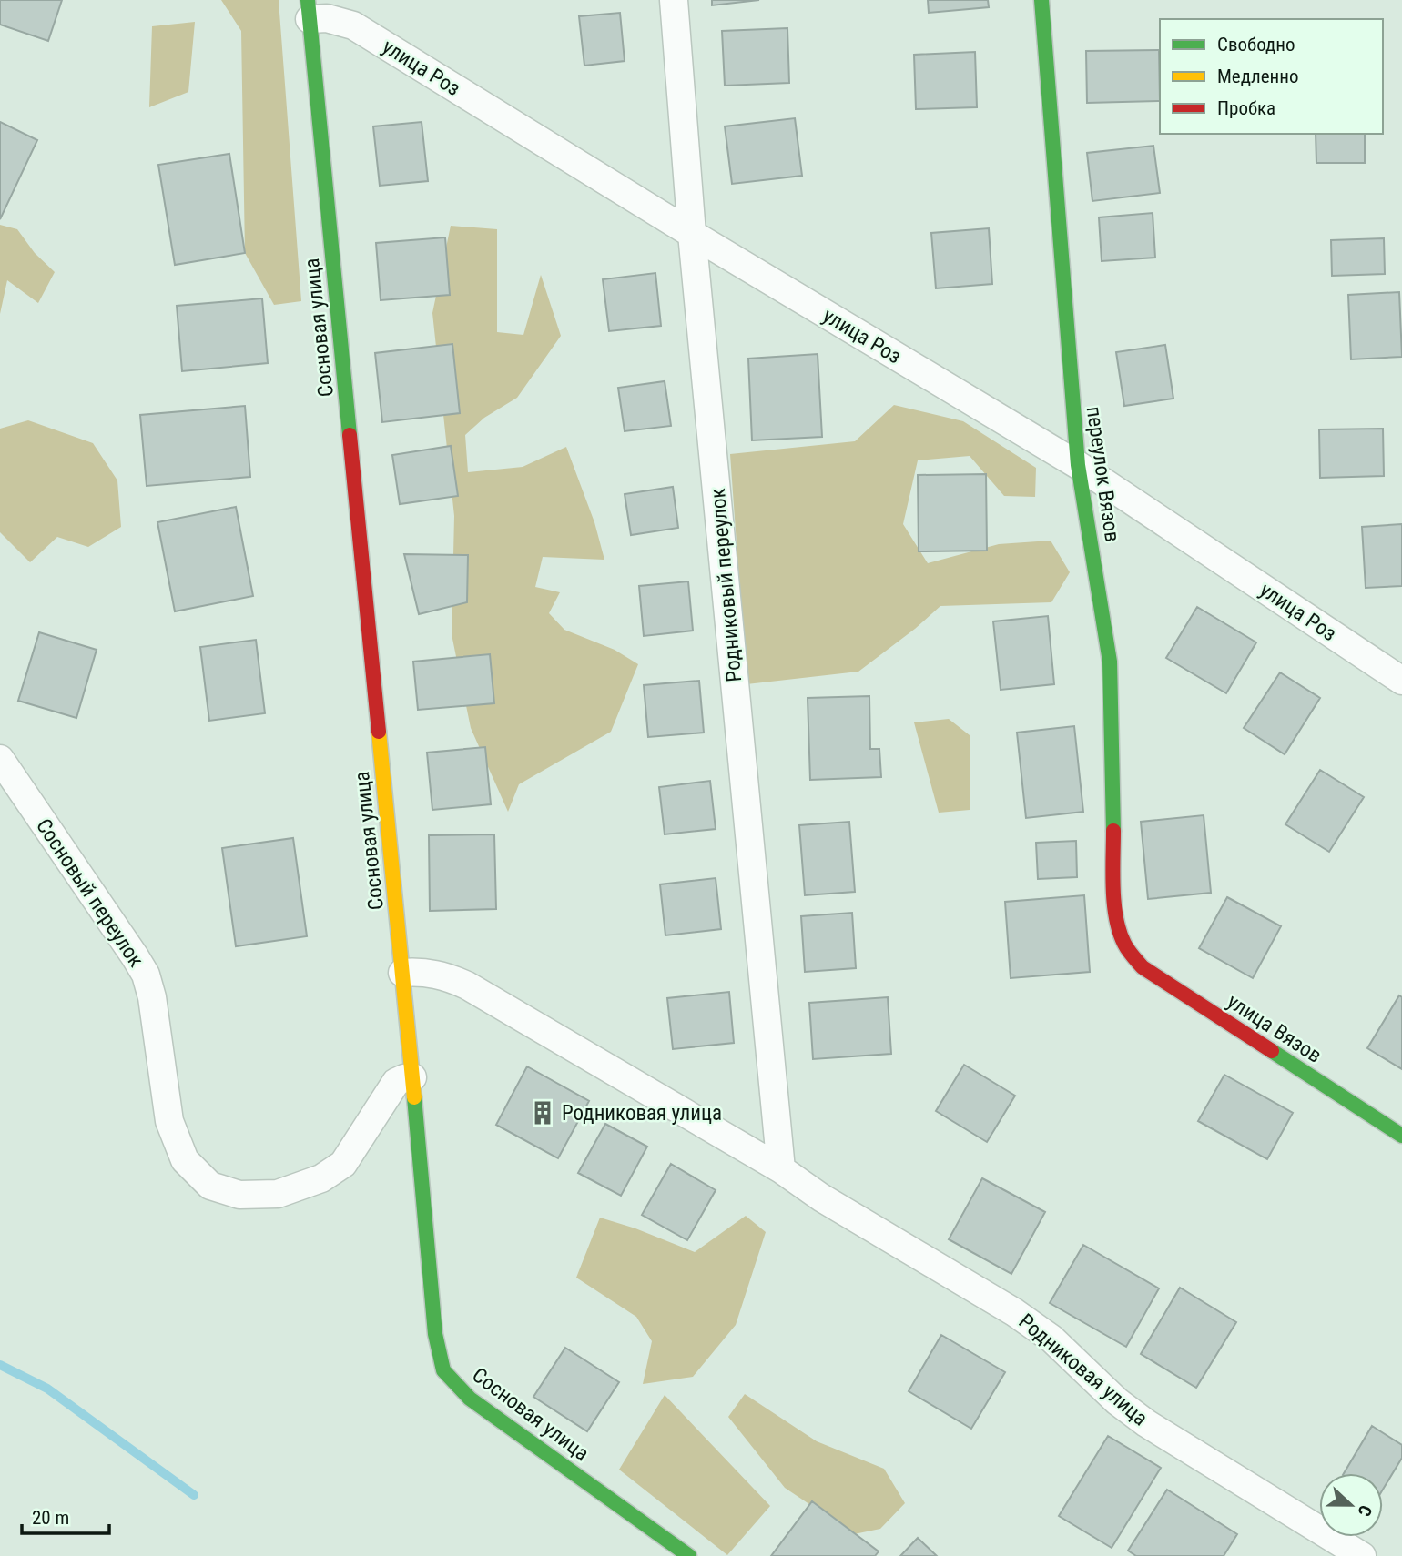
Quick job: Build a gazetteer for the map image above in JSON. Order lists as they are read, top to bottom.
{
  "streets": {
    "street": [
      "улица Роз",
      "Сосновая улица",
      "переулок Вязов",
      "Родниковый переулок",
      "Сосновый переулок",
      "улица Вязов",
      "Родниковая улица"
    ]
  },
  "crossings": [
    ["улица Роз", "Сосновая улица"],
    ["улица Роз", "переулок Вязов"],
    ["улица Роз", "Родниковый переулок"],
    ["Сосновая улица", "Сосновый переулок"],
    ["Сосновая улица", "Родниковая улица"],
    ["переулок Вязов", "улица Вязов"],
    ["Родниковый переулок", "Родниковая улица"]
  ],
  "places": {
    "building": ["Родниковая улица"]
  },
  "legend": ["Свободно", "Медленно", "Пробка"],
  "scale_bar": "20 m",
  "north": "right"
}
